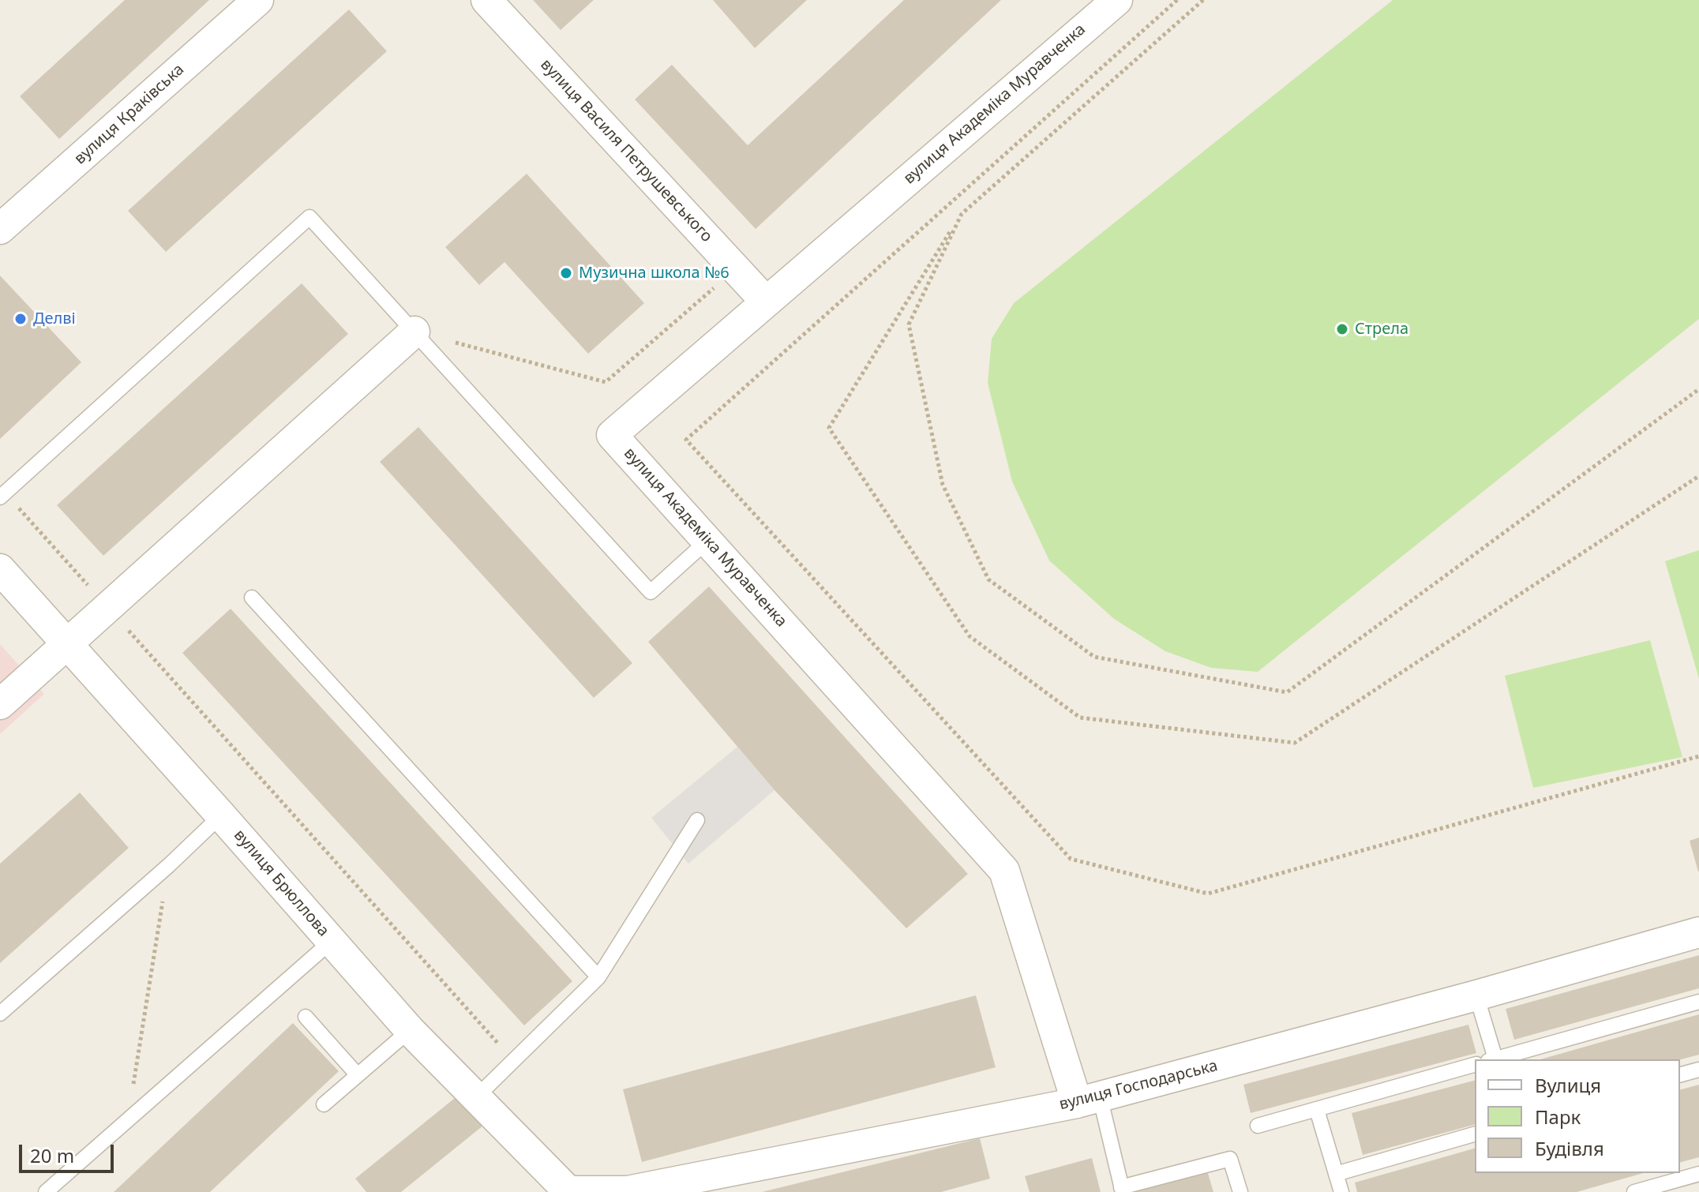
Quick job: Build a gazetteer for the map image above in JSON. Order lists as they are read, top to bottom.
{
  "streets": {
    "street": [
      "вулиця Академіка Муравченка",
      "вулиця Краківська",
      "вулиця Василя Петрушевського",
      "вулиця Брюллова",
      "вулиця Господарська"
    ]
  },
  "crossings": [
    ["вулиця Академіка Муравченка", "вулиця Василя Петрушевського"],
    ["вулиця Академіка Муравченка", "вулиця Господарська"],
    ["вулиця Брюллова", "вулиця Господарська"]
  ],
  "places": ["Музична школа №6", "Делві", "Стрела"],
  "legend": ["Вулиця", "Парк", "Будівля"],
  "scale_bar": "20 m"
}
